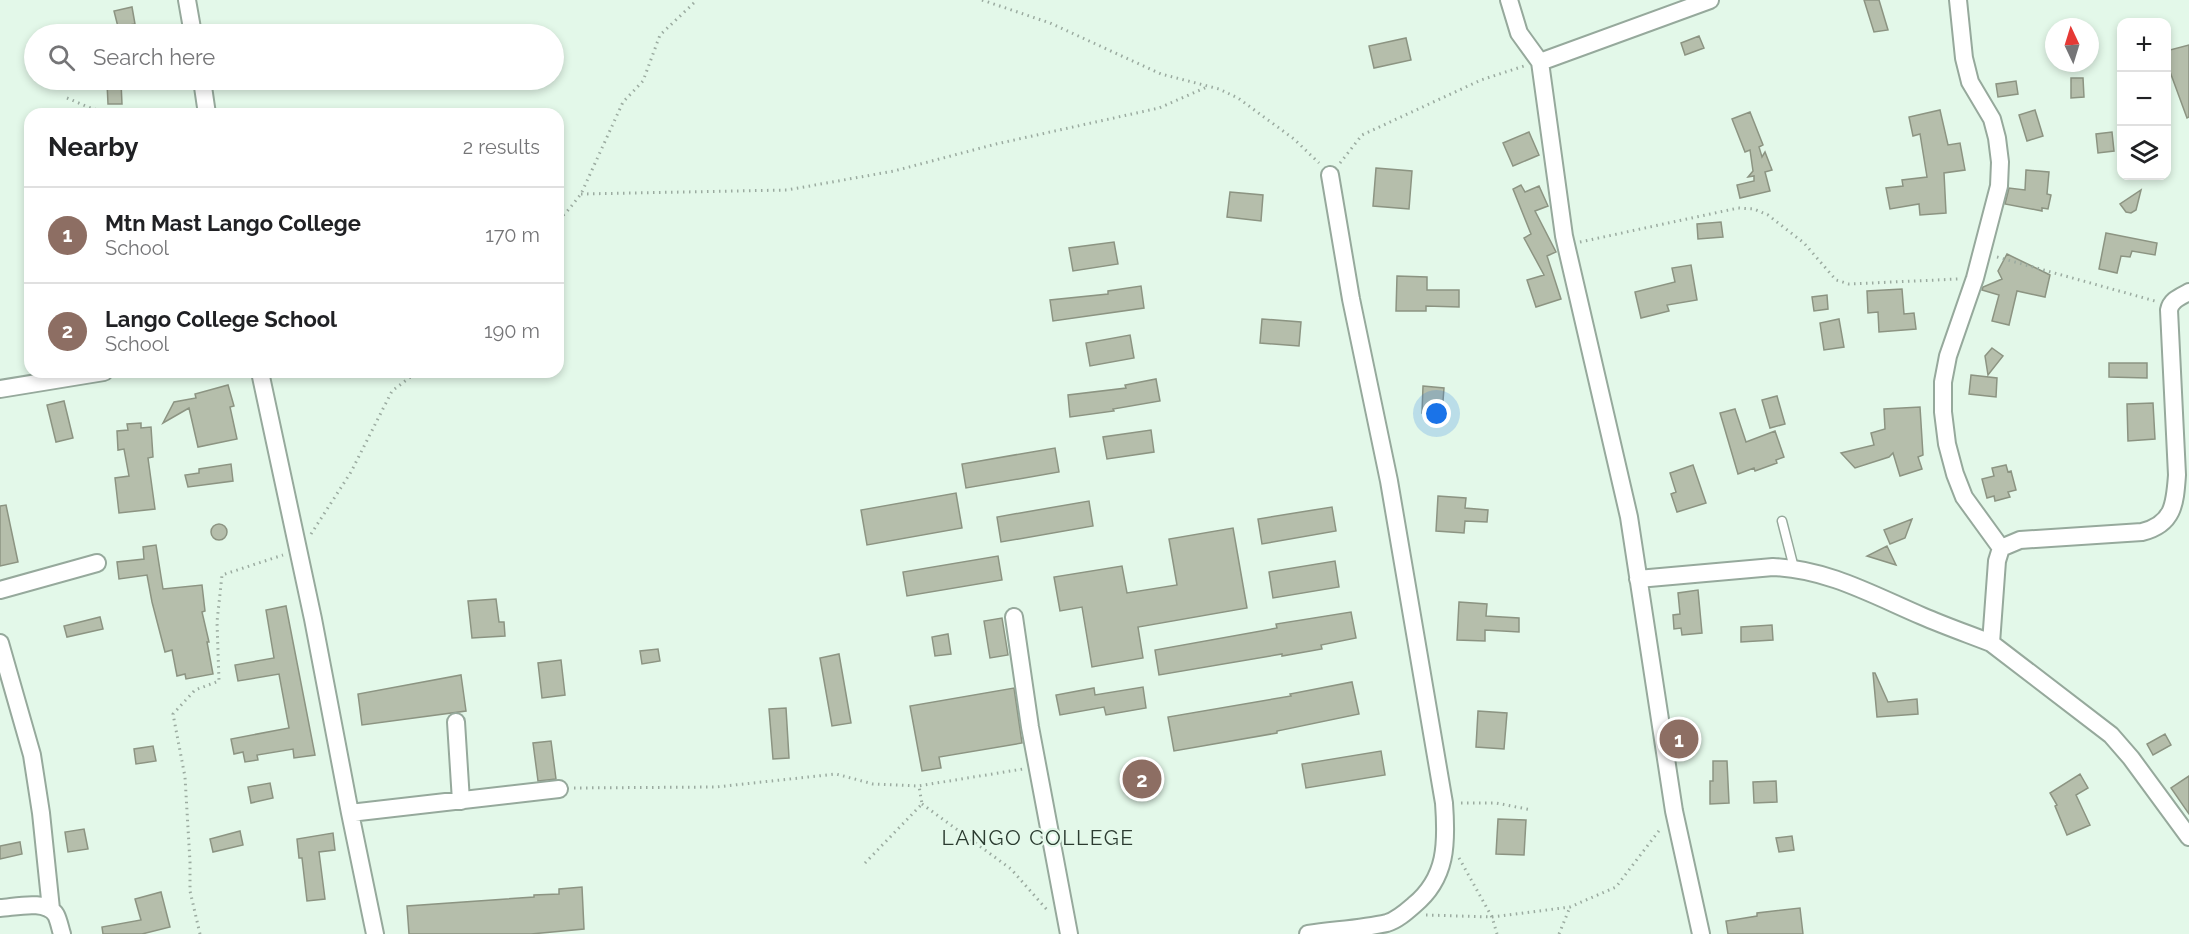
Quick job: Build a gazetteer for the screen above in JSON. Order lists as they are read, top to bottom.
{
  "districts": ["LANGO COLLEGE"],
  "north": "top",
  "page": {
    "map_buttons": ["+", "−"],
    "search": "Search here",
    "heading": ["Nearby", "2 results"],
    "list": [
      {
        "mark": "1",
        "name": "Mtn Mast Lango College",
        "note": "School",
        "value": "170 m"
      },
      {
        "mark": "2",
        "name": "Lango College School",
        "note": "School",
        "value": "190 m"
      }
    ],
    "pins": ["1", "2"]
  }
}
